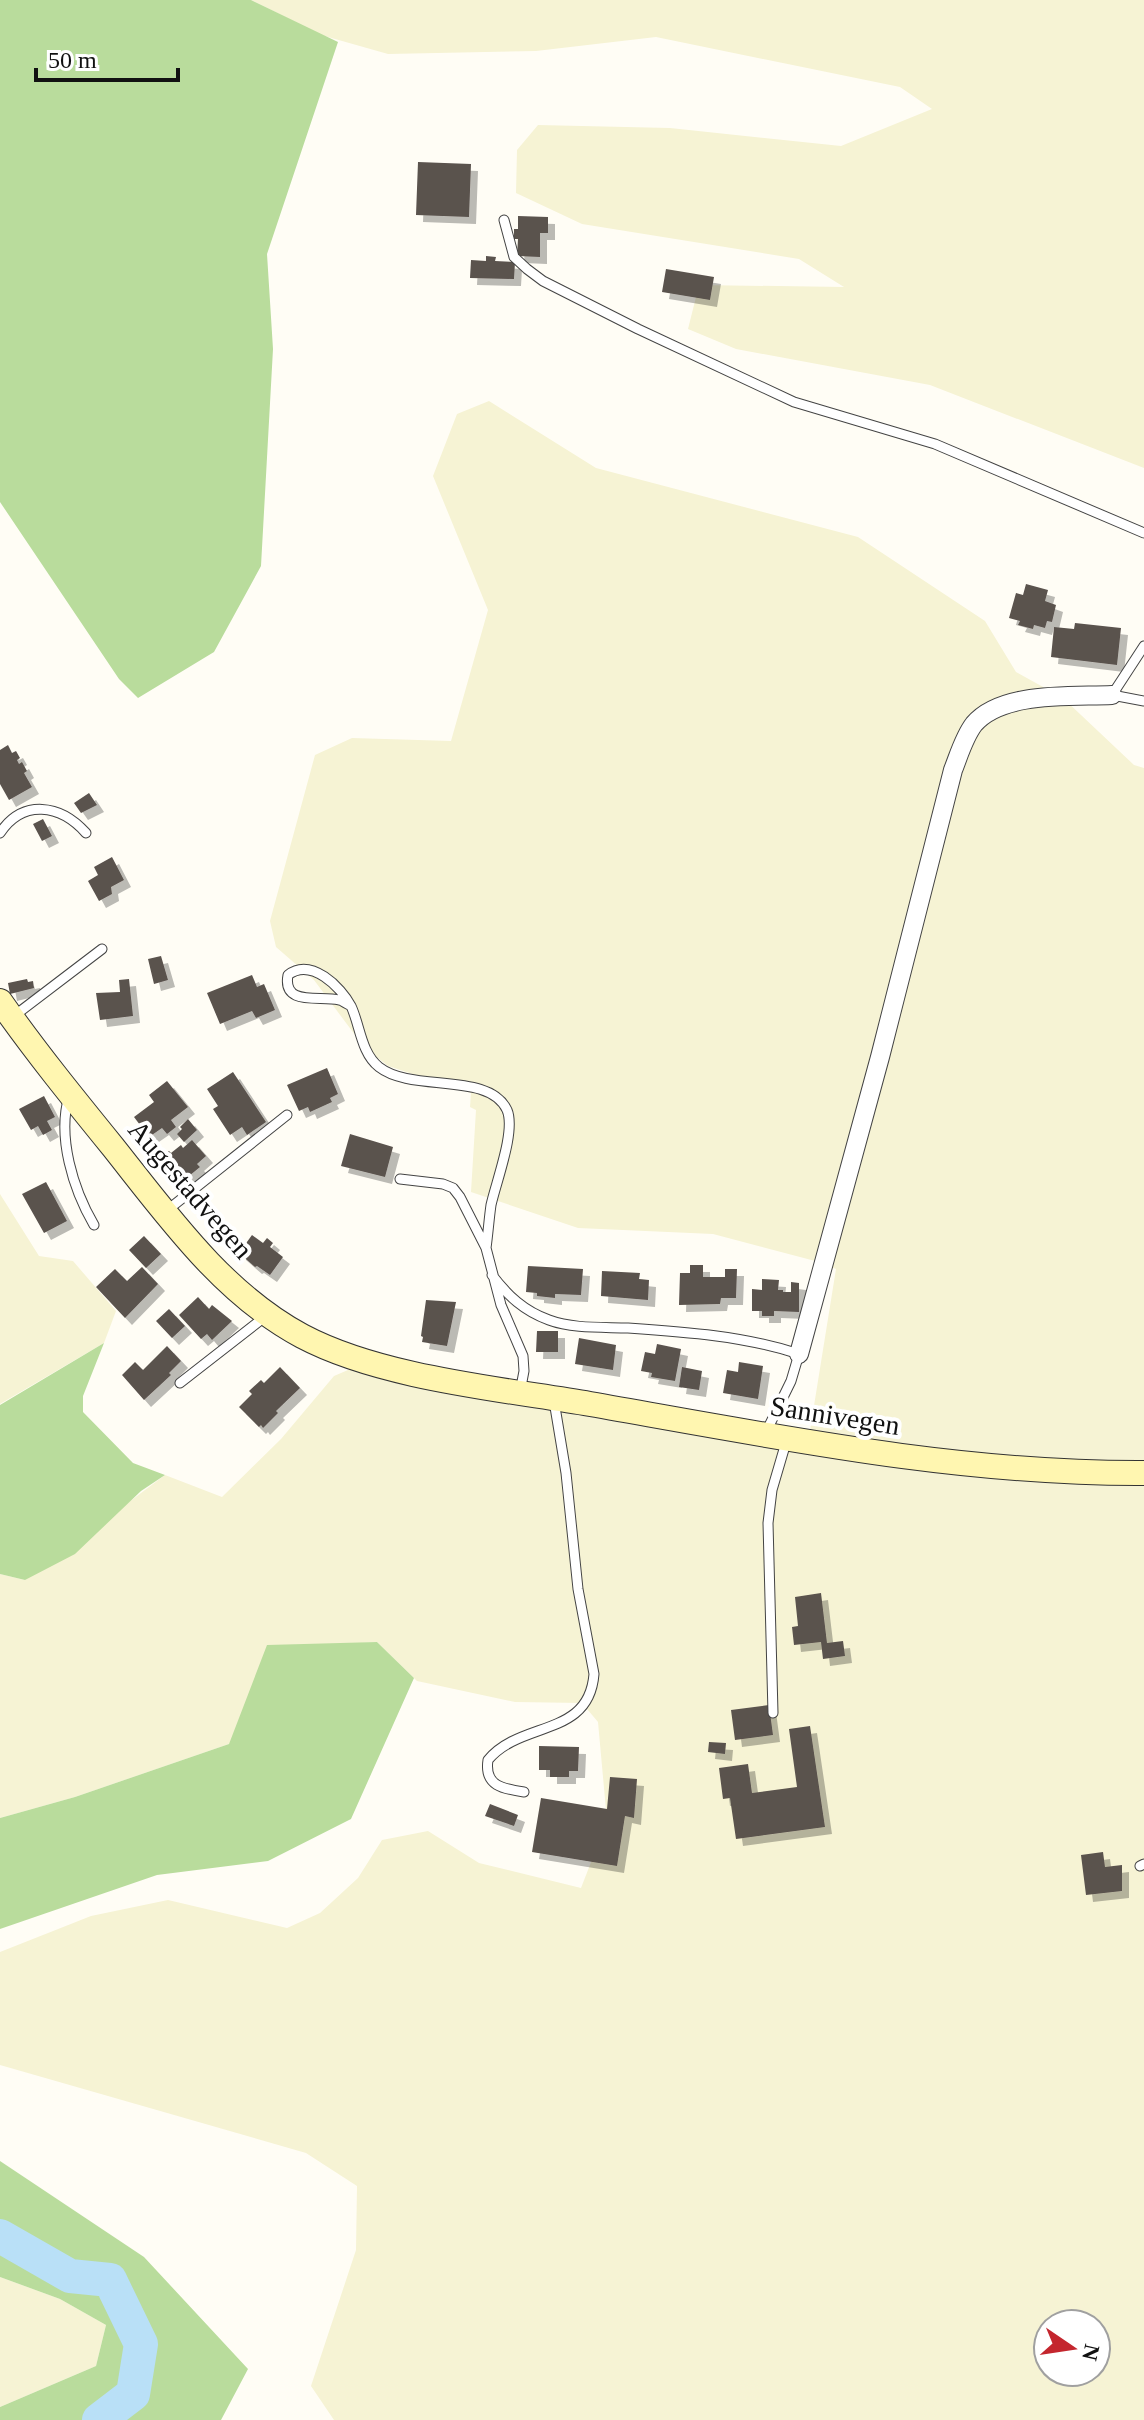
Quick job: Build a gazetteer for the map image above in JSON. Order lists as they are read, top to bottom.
{
  "streets": {
    "main road": ["Augestadvegen", "Sannivegen"]
  },
  "crossings": [
    ["Augestadvegen", "Sannivegen"]
  ],
  "scale_bar": "50 m",
  "north": "right"
}
